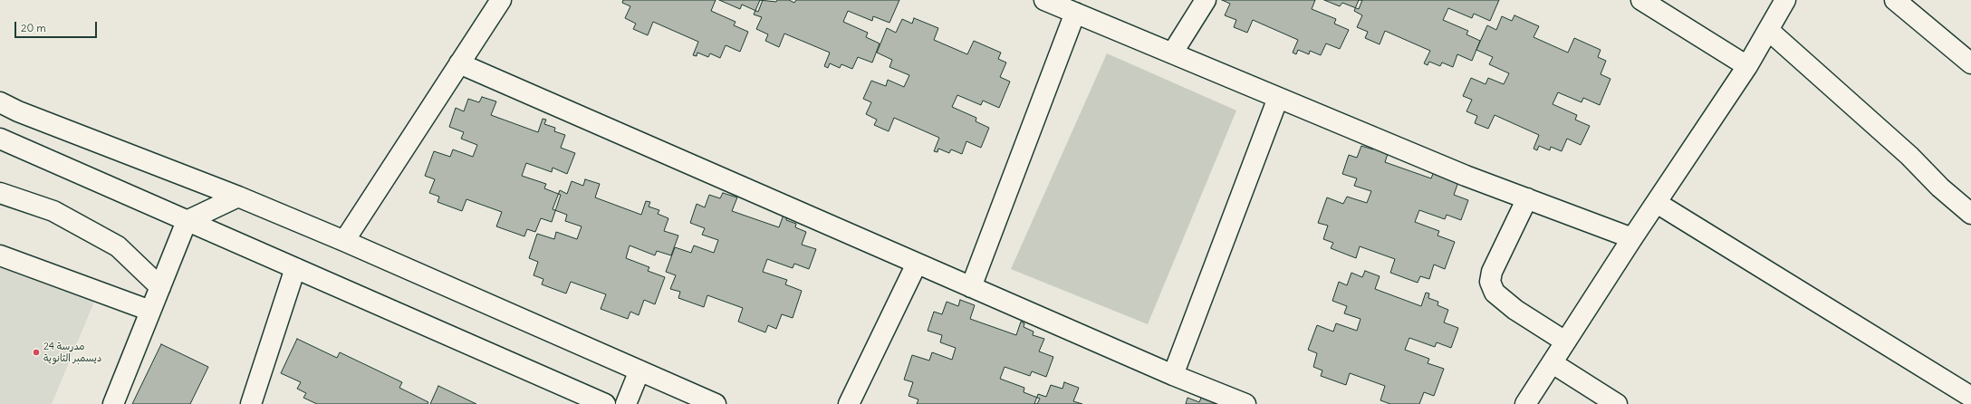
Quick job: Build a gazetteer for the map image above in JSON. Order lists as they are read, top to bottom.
{
  "places": ["مدرسة 24 ديسمبر الثانوية"],
  "scale_bar": "20 m"
}
